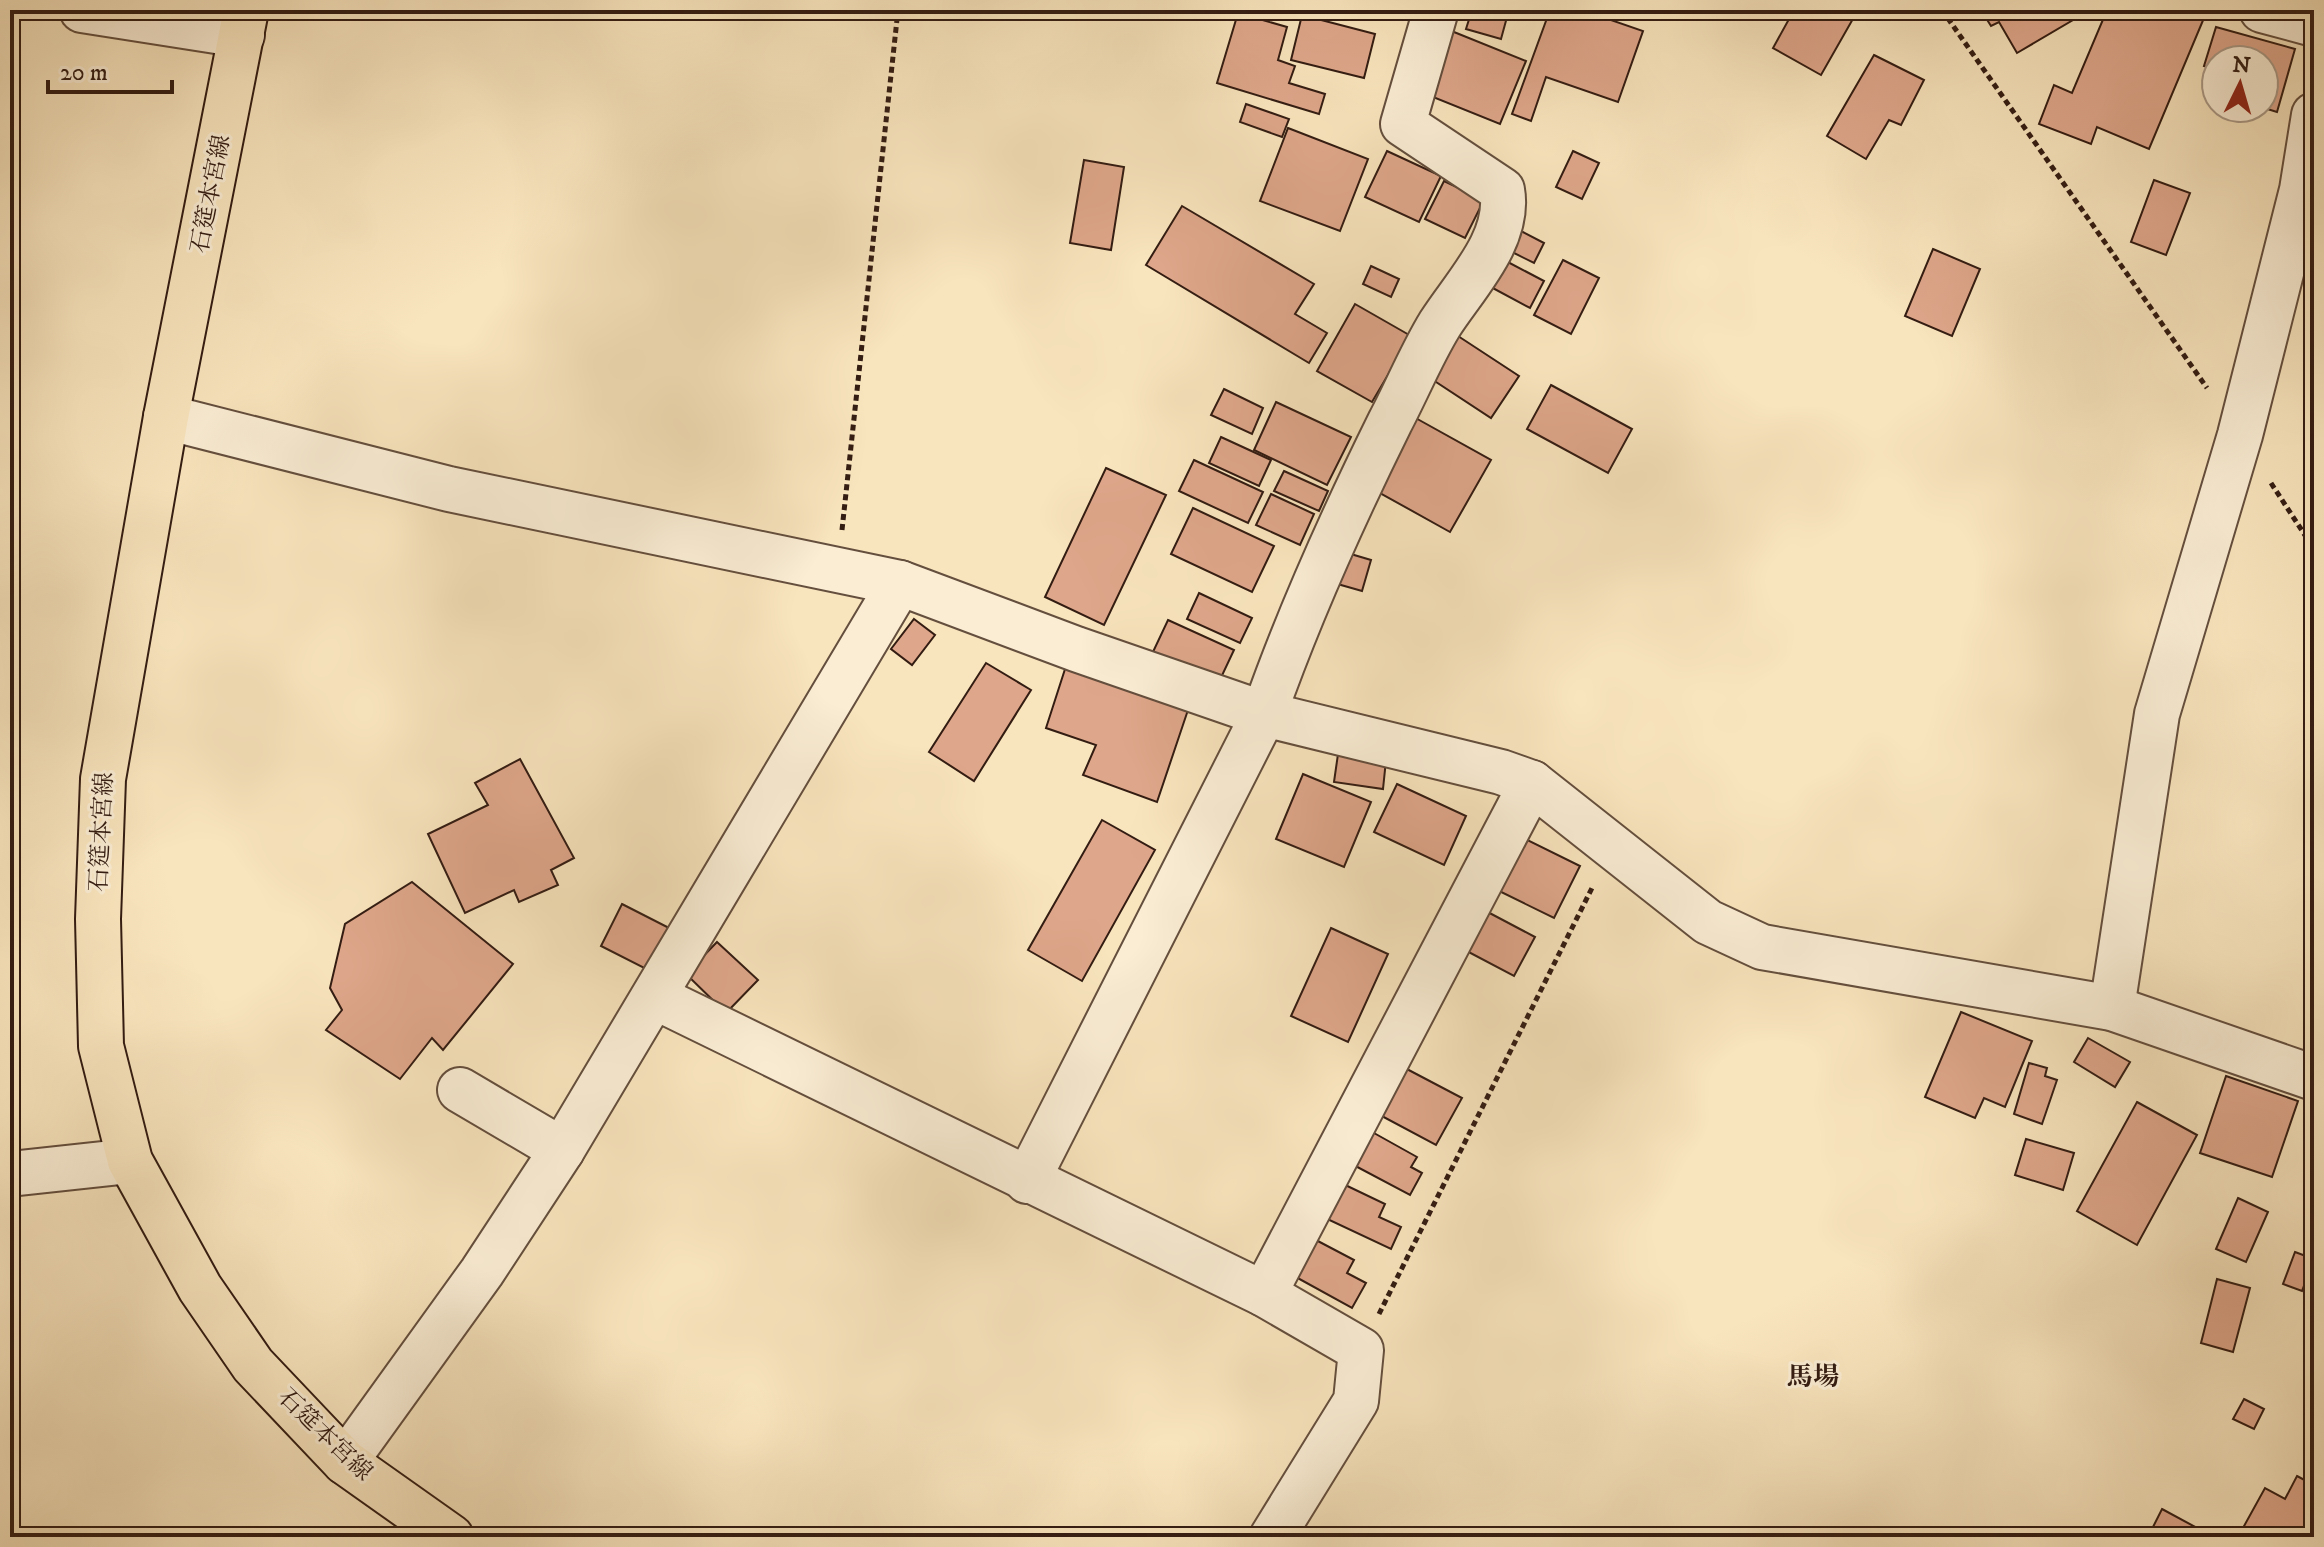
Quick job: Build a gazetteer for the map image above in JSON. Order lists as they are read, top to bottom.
{
  "streets": {
    "main road": ["石筵本宮線"]
  },
  "districts": ["馬場"],
  "scale_bar": "20 m",
  "north": "top"
}
